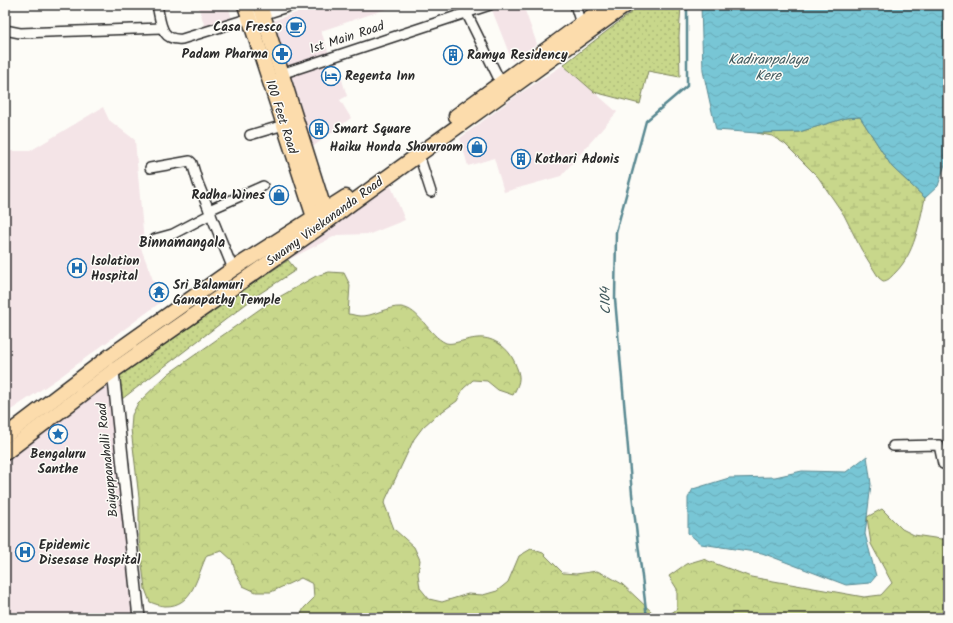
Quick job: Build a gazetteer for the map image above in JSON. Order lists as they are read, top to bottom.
{
  "streets": {
    "main road": ["100 Feet Road", "Swamy Vivekananda Road"],
    "street": ["1st Main Road", "Baiyappanahalli Road"]
  },
  "crossings": [
    ["1st Main Road", "100 Feet Road"],
    ["100 Feet Road", "Swamy Vivekananda Road"],
    ["Swamy Vivekananda Road", "Baiyappanahalli Road"]
  ],
  "districts": ["Binnamangala"],
  "water": ["Kadiranpalaya Kere", "C104"],
  "places": {
    "cafe": ["Casa Fresco"],
    "pharmacy": ["Padam Pharma"],
    "building": ["Ramya Residency", "Smart Square", "Kothari Adonis"],
    "hotel": ["Regenta Inn"],
    "shop": ["Haiku Honda Showroom", "Radha Wines"],
    "hospital": ["Isolation Hospital", "Epidemic Disesase Hospital"],
    "temple": ["Sri Balamuri Ganapathy Temple"],
    "place": ["Bengaluru Santhe"]
  }
}
